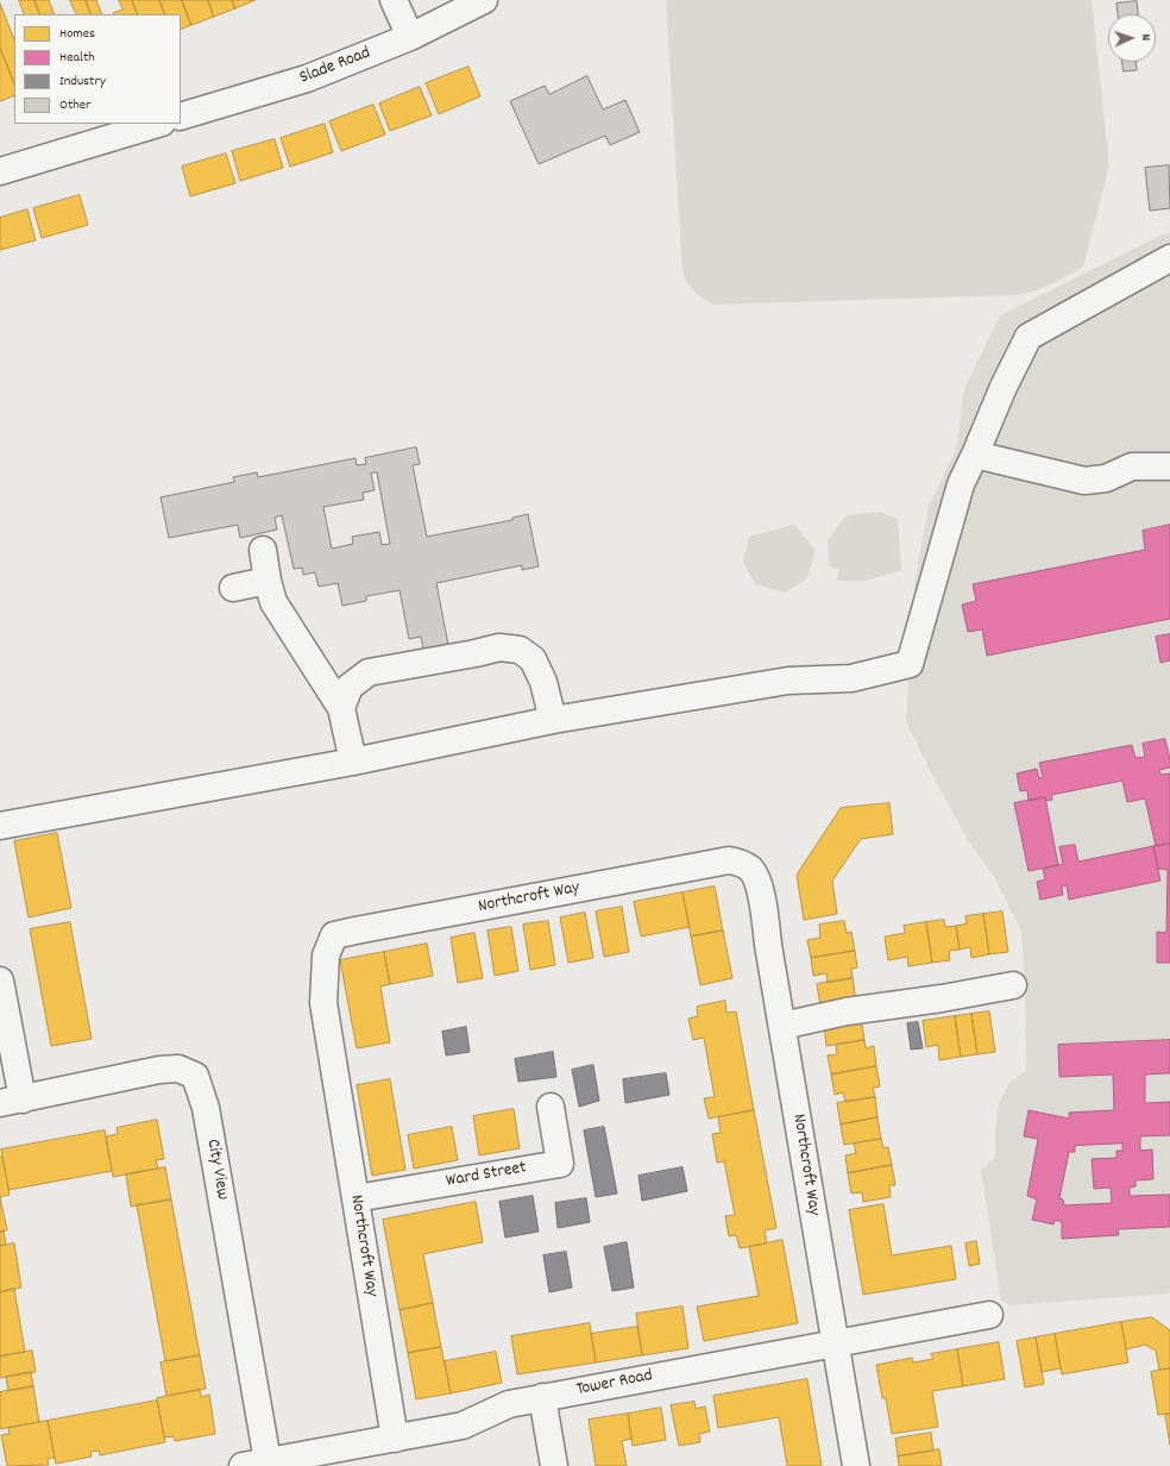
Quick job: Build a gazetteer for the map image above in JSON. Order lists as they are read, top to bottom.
{
  "streets": {
    "street": [
      "Slade Road",
      "Northcroft Way",
      "City View",
      "Ward Street",
      "Tower Road"
    ]
  },
  "crossings": [
    ["Northcroft Way", "Ward Street"],
    ["Northcroft Way", "Tower Road"],
    ["City View", "Tower Road"]
  ],
  "legend": [
    "Homes",
    "Health",
    "Industry",
    "Other"
  ],
  "north": "right"
}
